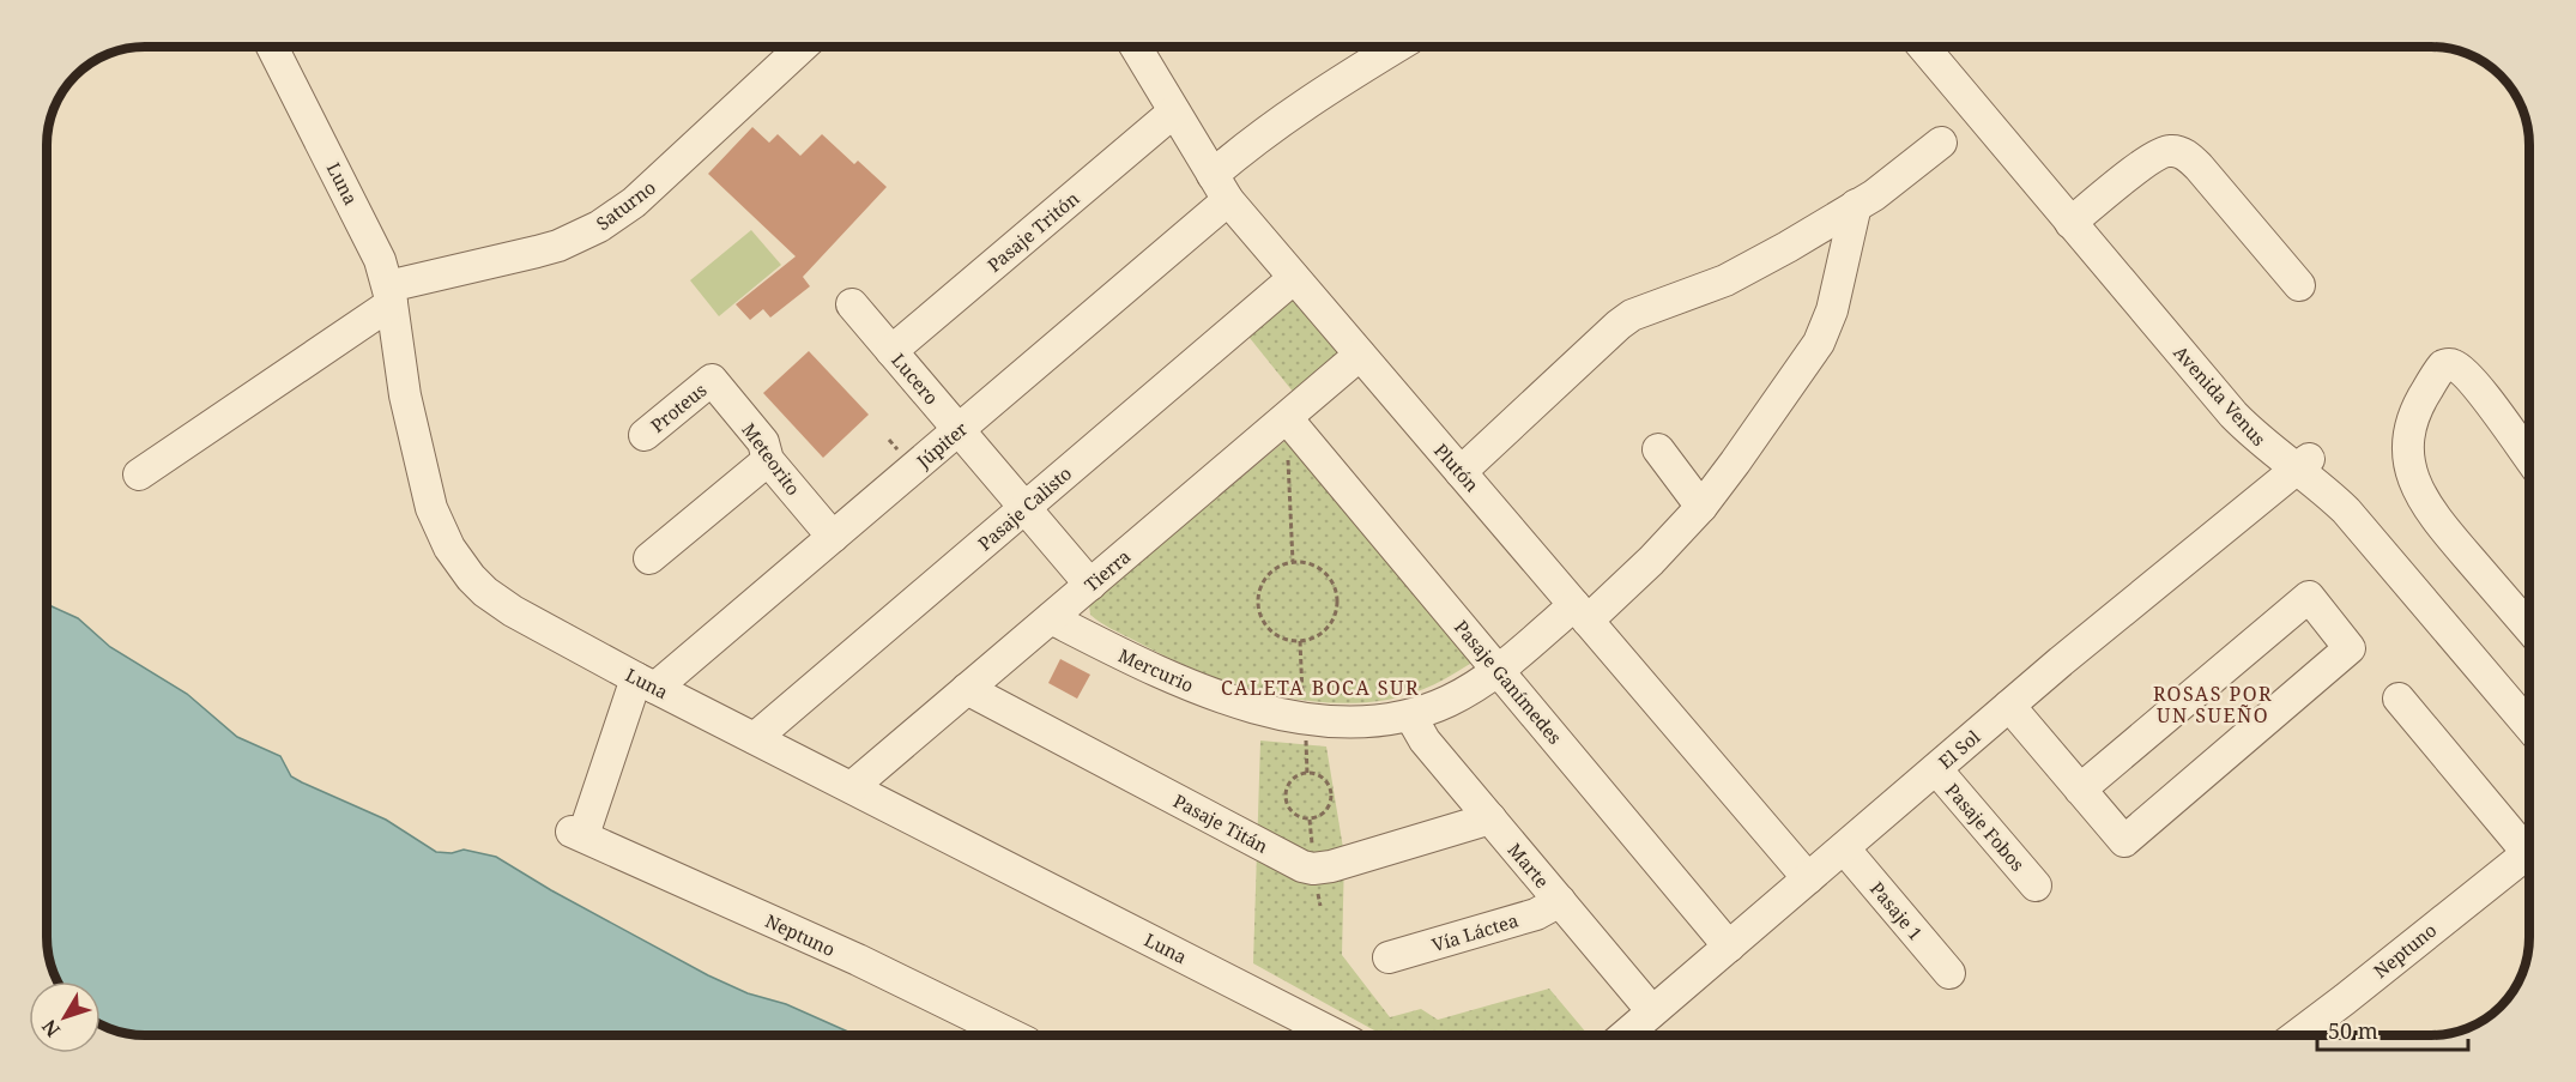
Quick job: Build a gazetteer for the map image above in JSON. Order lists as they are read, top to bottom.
{
  "streets": {
    "street": [
      "Luna",
      "Saturno",
      "Pasaje Tritón",
      "Lucero",
      "Avenida Venus",
      "Proteus",
      "Júpiter",
      "Meteorito",
      "Plutón",
      "Pasaje Calisto",
      "Tierra",
      "Mercurio",
      "Pasaje Ganímedes",
      "El Sol",
      "Pasaje Titán",
      "Pasaje Fobos",
      "Marte",
      "Pasaje 1",
      "Vía Láctea",
      "Neptuno"
    ]
  },
  "crossings": [
    ["Luna", "Saturno"],
    ["Luna", "Júpiter"],
    ["Luna", "Pasaje Calisto"],
    ["Luna", "Tierra"],
    ["Luna", "Neptuno"],
    ["Pasaje Tritón", "Lucero"],
    ["Pasaje Tritón", "Plutón"],
    ["Lucero", "Júpiter"],
    ["Lucero", "Pasaje Calisto"],
    ["Lucero", "Tierra"],
    ["Avenida Venus", "El Sol"],
    ["Proteus", "Meteorito"],
    ["Júpiter", "Meteorito"],
    ["Júpiter", "Plutón"],
    ["Júpiter", "Neptuno"],
    ["Plutón", "Pasaje Calisto"],
    ["Plutón", "Tierra"],
    ["Plutón", "Mercurio"],
    ["Plutón", "El Sol"],
    ["Tierra", "Mercurio"],
    ["Tierra", "Pasaje Ganímedes"],
    ["Tierra", "Pasaje Titán"],
    ["Mercurio", "Pasaje Ganímedes"],
    ["Mercurio", "Marte"],
    ["Pasaje Ganímedes", "El Sol"],
    ["El Sol", "Pasaje Fobos"],
    ["El Sol", "Marte"],
    ["El Sol", "Pasaje 1"],
    ["Pasaje Titán", "Marte"],
    ["Marte", "Vía Láctea"]
  ],
  "districts": ["CALETA BOCA SUR", "ROSAS POR UN SUEÑO"],
  "scale_bar": "50 m",
  "north": "bottom left"
}
